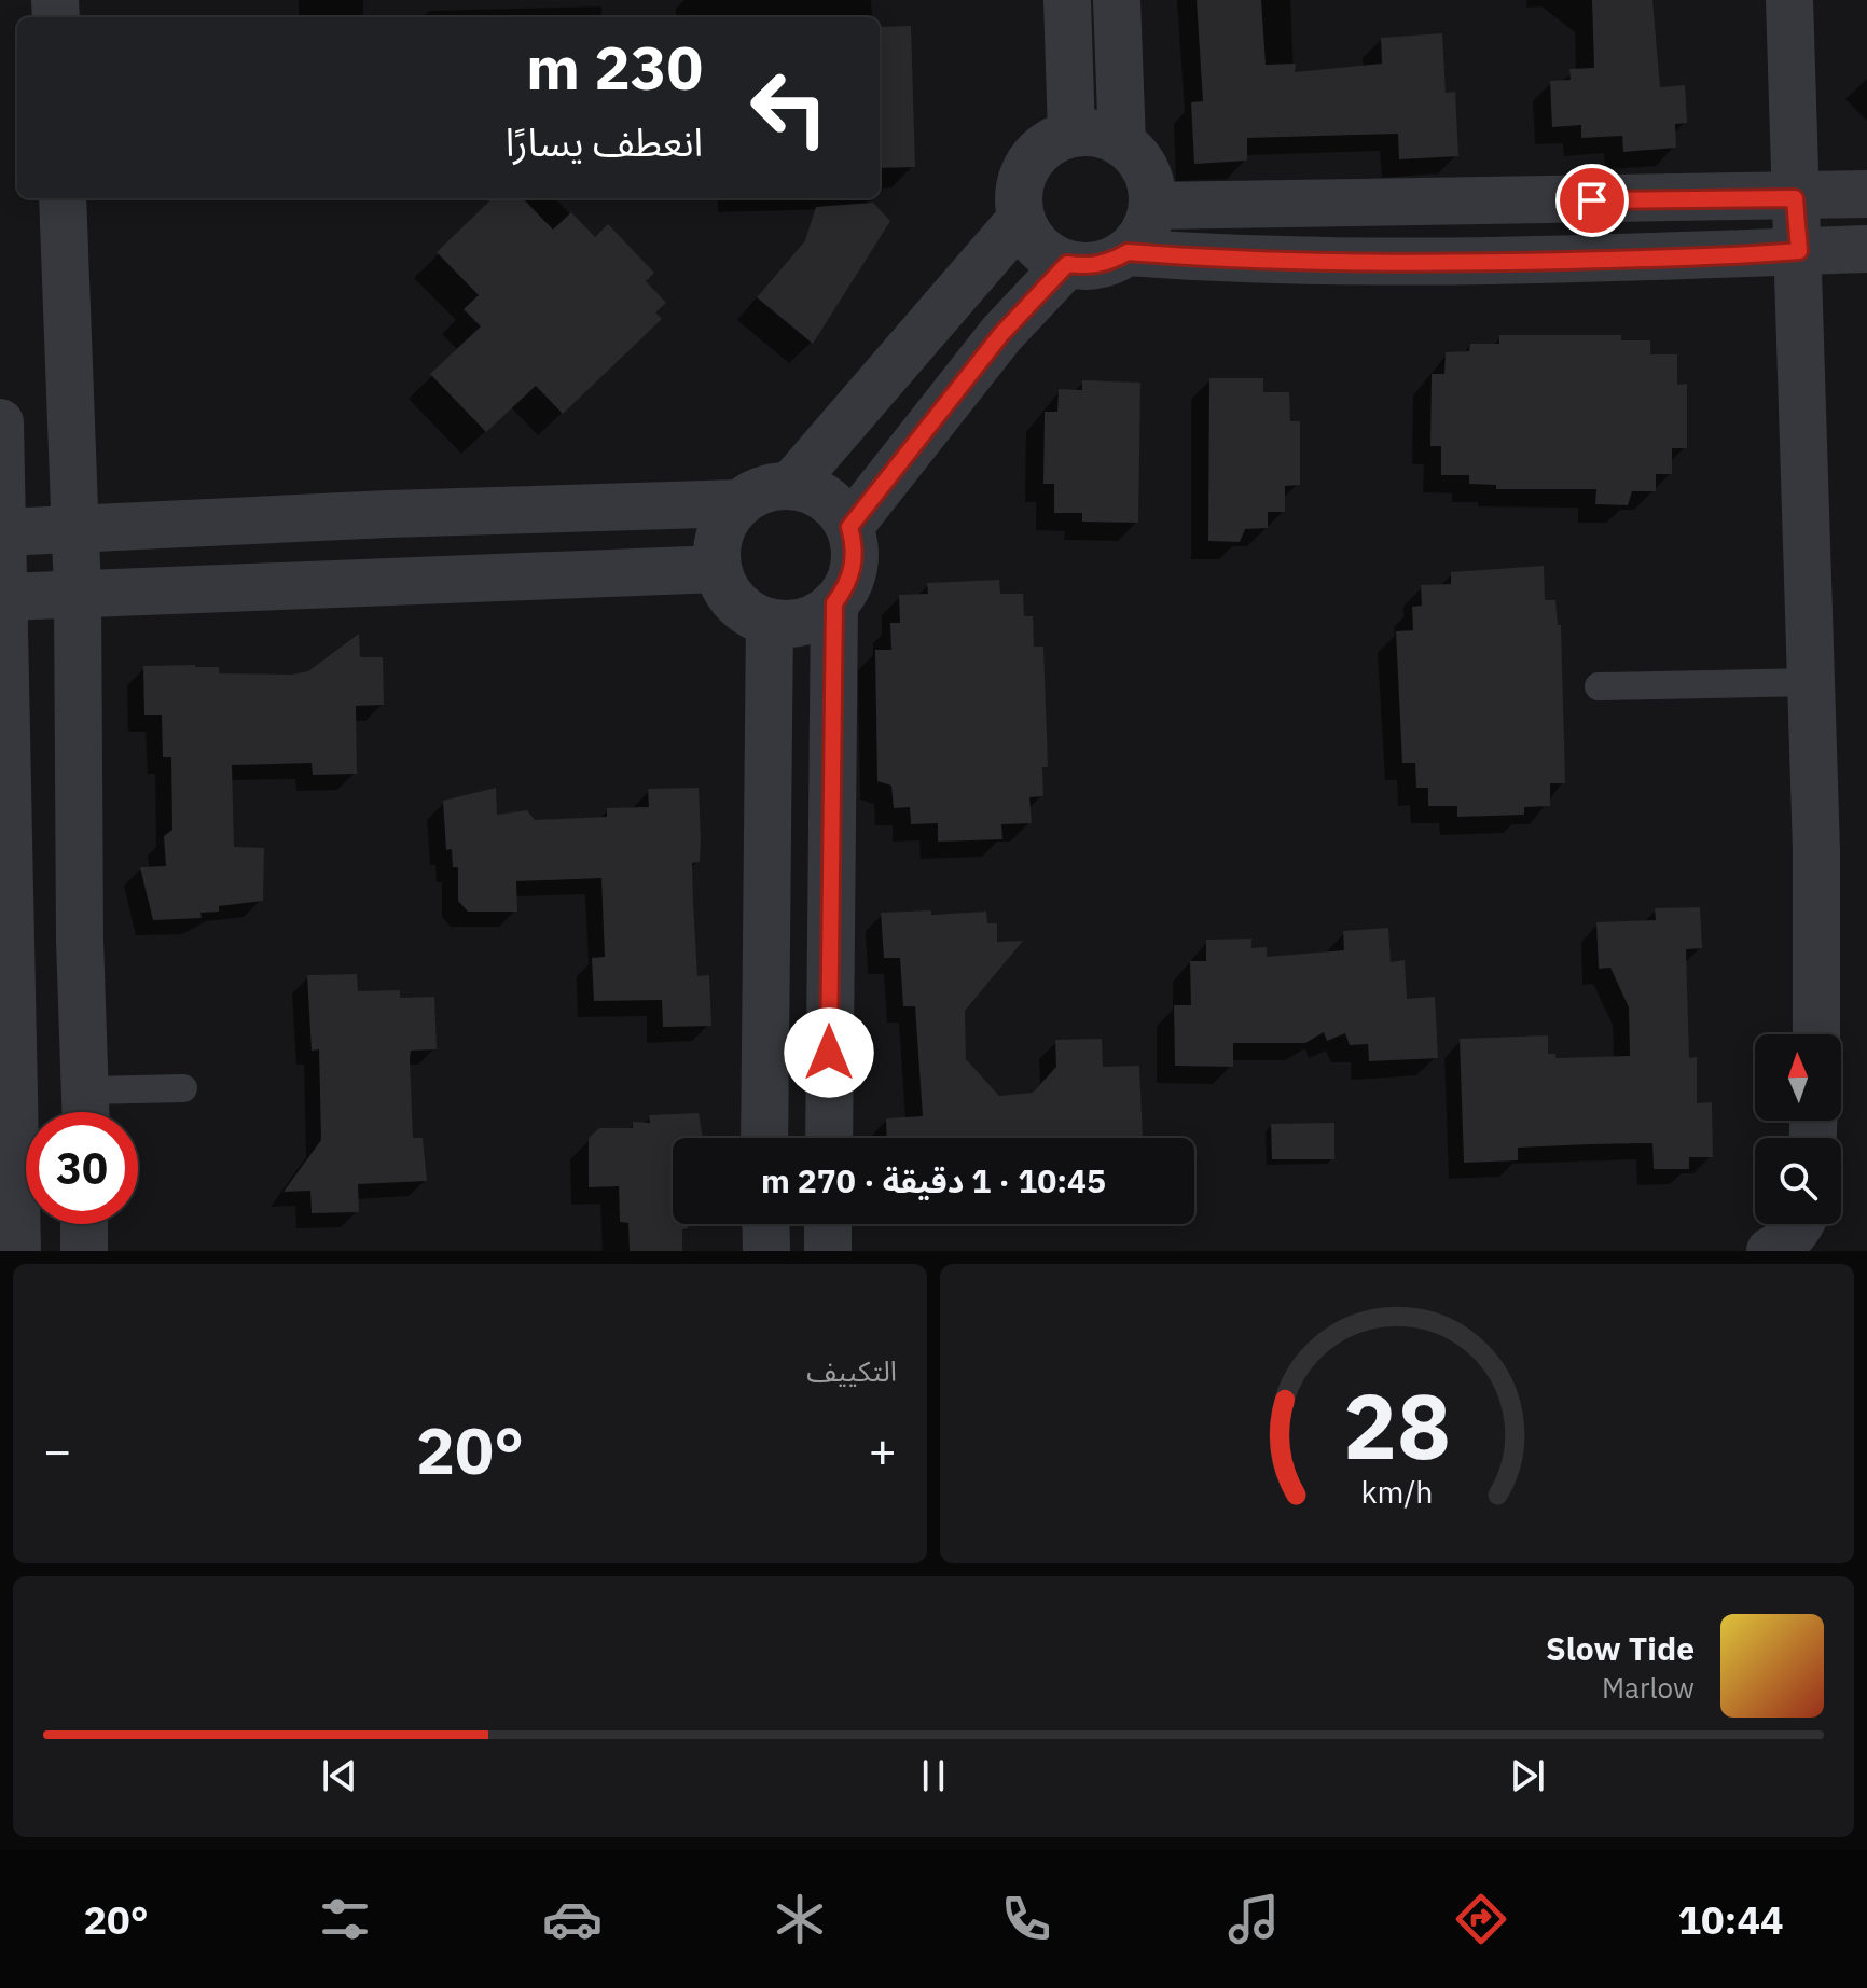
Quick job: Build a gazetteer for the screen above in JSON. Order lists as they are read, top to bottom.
{
  "north": "top",
  "page": {
    "turn": ["230 m", "انعطف يسارًا"],
    "limit": "30",
    "trip": "10:45 · 1 دقيقة · 270 m",
    "tile": "التكييف",
    "heat": ["−", "20°", "+"],
    "song": ["Slow Tide", "Marlow"],
    "tabs": ["10:44", "20°"],
    "gauge": ["28", "km/h"]
  }
}
